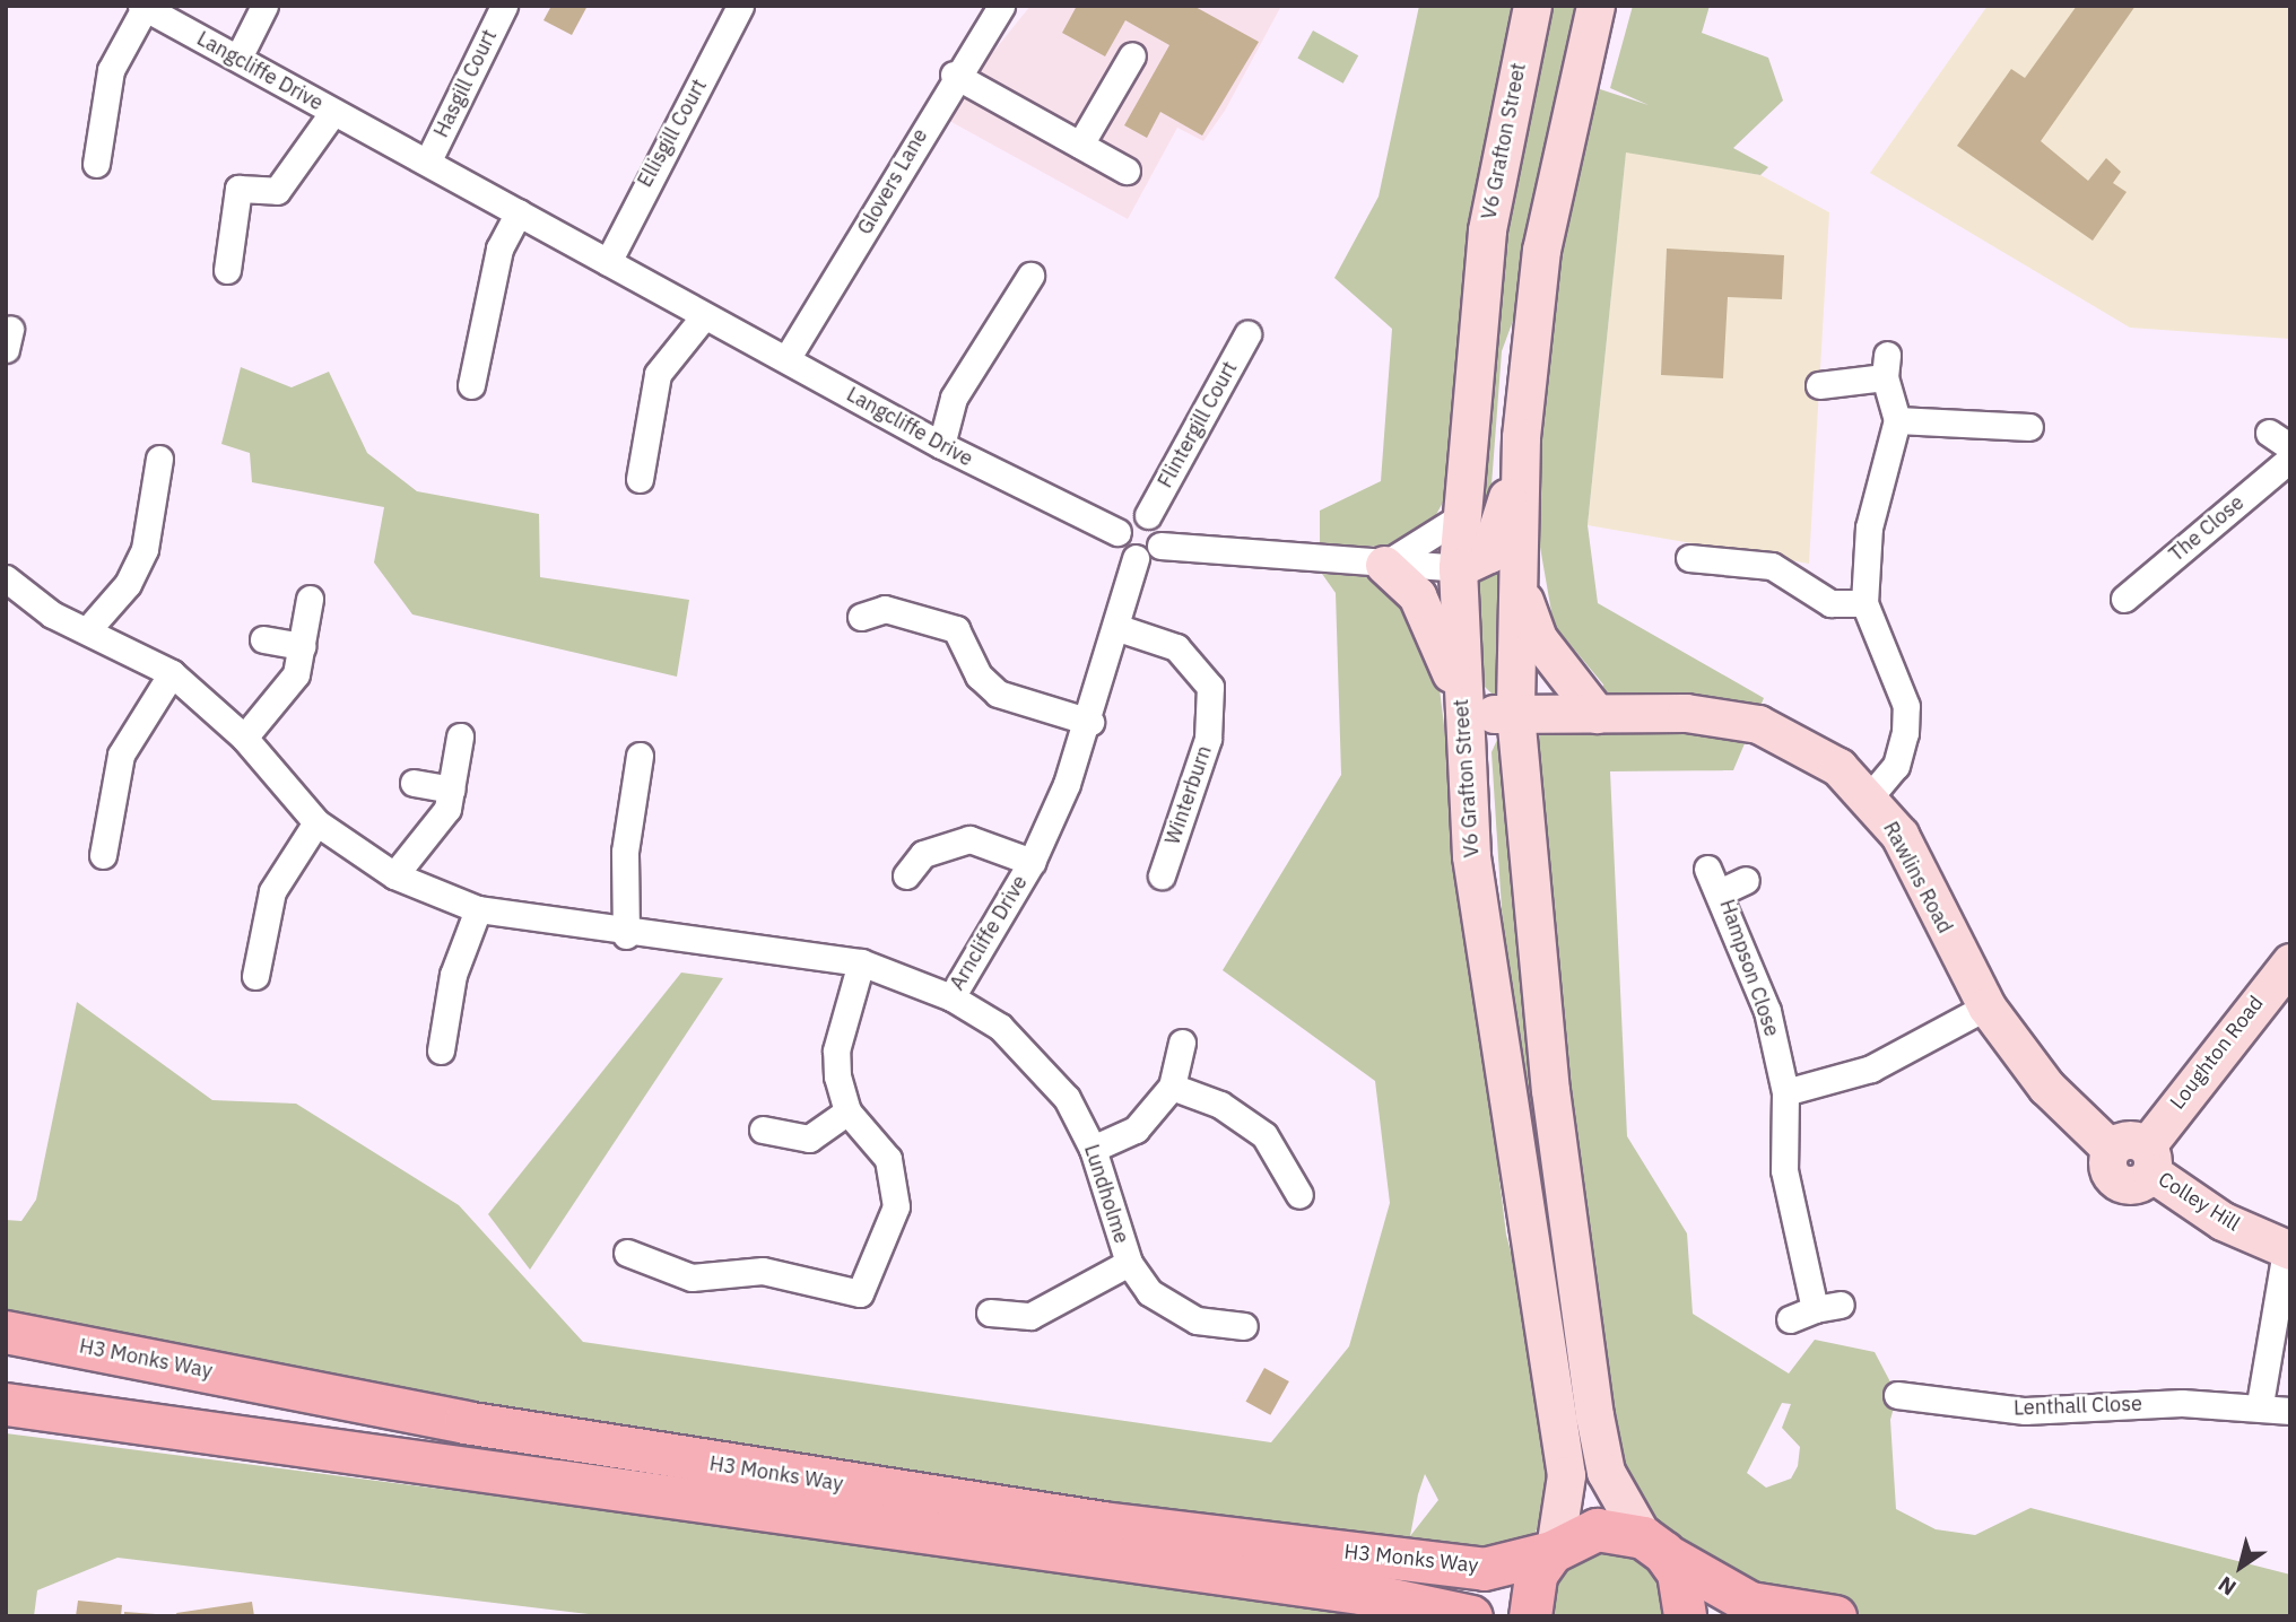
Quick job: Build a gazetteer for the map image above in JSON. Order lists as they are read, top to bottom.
{
  "streets": {
    "main road": ["H3 Monks Way"],
    "street": [
      "Langcliffe Drive",
      "Hasgill Court",
      "Ellisgill Court",
      "V6 Grafton Street",
      "Glovers Lane",
      "Flintergill Court",
      "The Close",
      "Winterburn",
      "Rawlins Road",
      "Arncliffe Drive",
      "Hampson Close",
      "Loughton Road",
      "Lundholme",
      "Colley Hill",
      "Lenthall Close"
    ]
  },
  "crossings": [
    ["Langcliffe Drive", "Hasgill Court"],
    ["Langcliffe Drive", "Ellisgill Court"],
    ["Langcliffe Drive", "Glovers Lane"],
    ["Langcliffe Drive", "Flintergill Court"],
    ["Langcliffe Drive", "Arncliffe Drive"],
    ["V6 Grafton Street", "Rawlins Road"],
    ["V6 Grafton Street", "H3 Monks Way"],
    ["Flintergill Court", "Arncliffe Drive"],
    ["Winterburn", "Arncliffe Drive"],
    ["Rawlins Road", "Loughton Road"],
    ["Rawlins Road", "Colley Hill"],
    ["Arncliffe Drive", "Lundholme"],
    ["Loughton Road", "Colley Hill"]
  ],
  "north": "bottom left"
}
